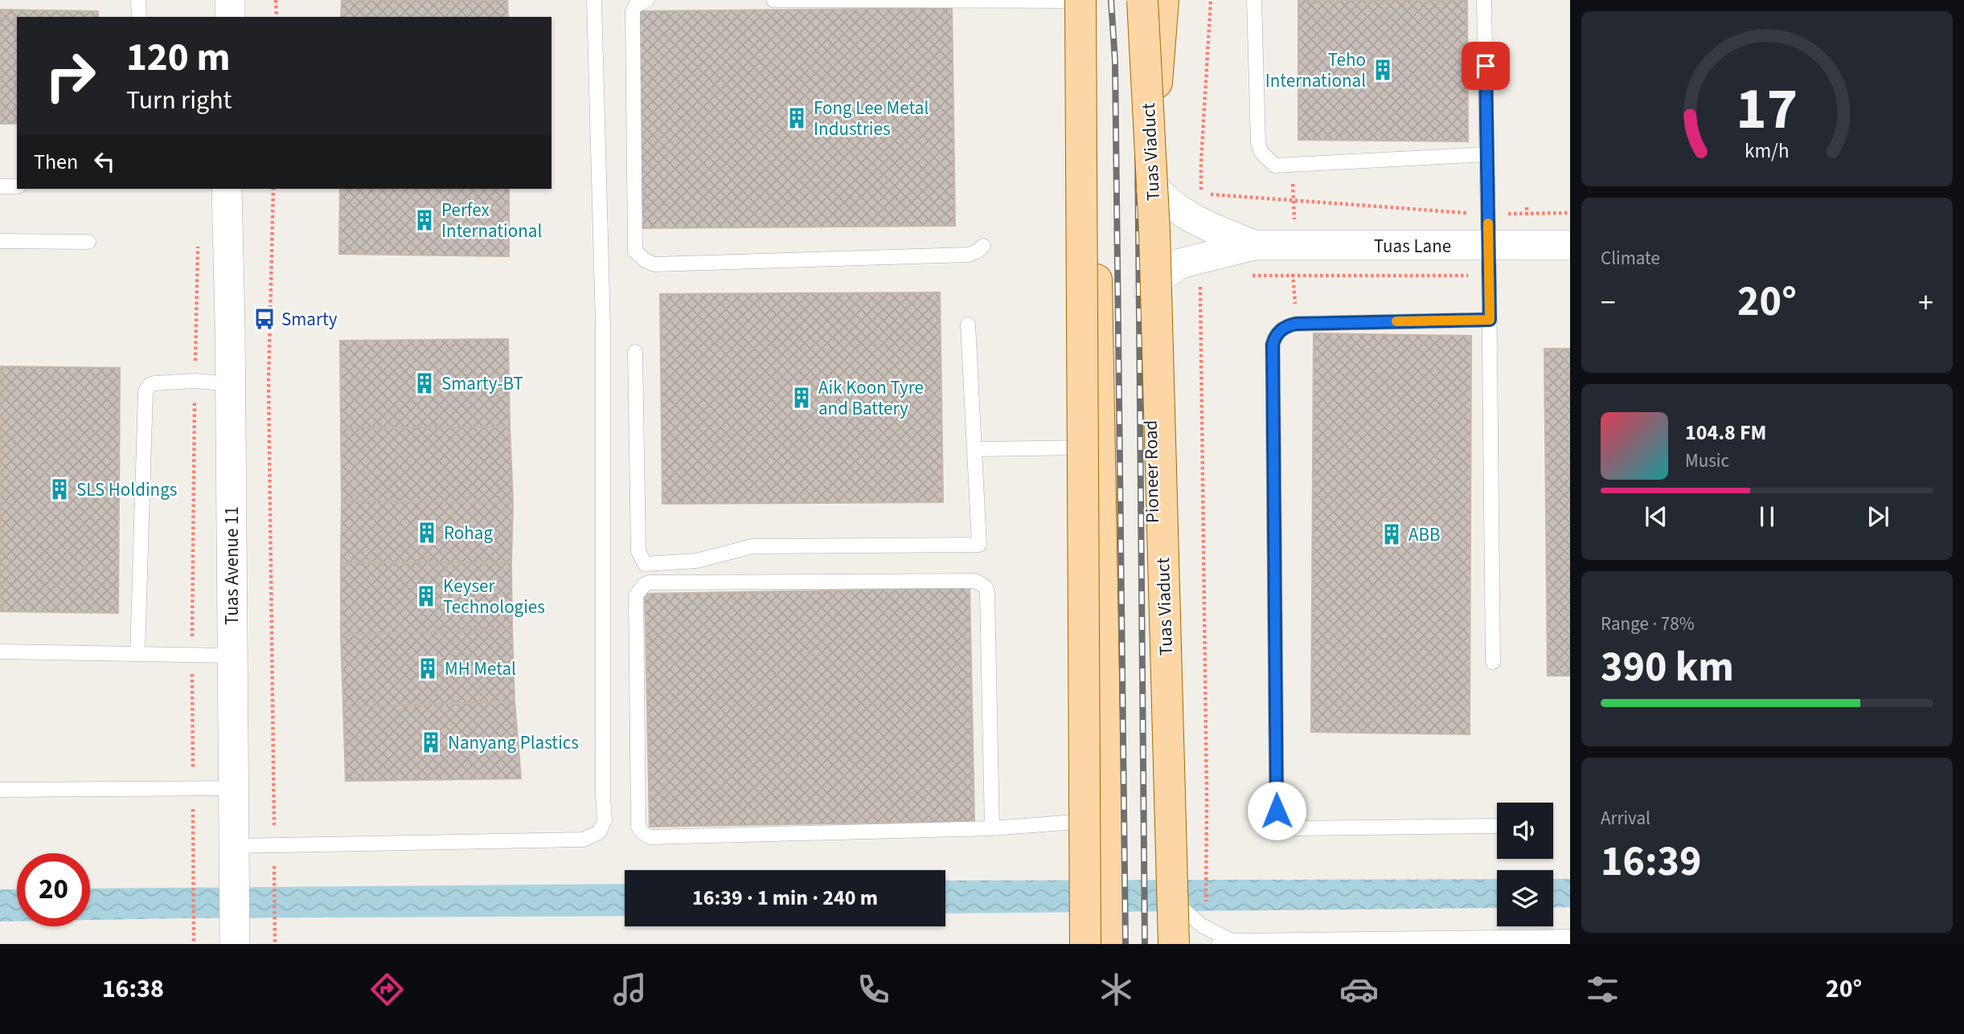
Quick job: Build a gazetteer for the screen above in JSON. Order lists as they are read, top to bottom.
{
  "streets": {
    "main road": ["Tuas Viaduct", "Pioneer Road"],
    "street": ["Tuas Lane", "Tuas Avenue 11"]
  },
  "crossings": [
    ["Tuas Lane", "Pioneer Road"]
  ],
  "places": {
    "building": [
      "Teho International",
      "Fong Lee Metal Industries",
      "Perfex International",
      "Smarty-BT",
      "Aik Koon Tyre and Battery",
      "SLS Holdings",
      "Rohag",
      "ABB",
      "Keyser Technologies",
      "MH Metal",
      "Nanyang Plastics"
    ],
    "bus stop": ["Smarty"]
  },
  "page": {
    "turn": ["120 m", "Turn right"],
    "then": "Then",
    "tile": [
      "Climate",
      ["Range · 78%", "390 km"],
      ["Arrival", "16:39"]
    ],
    "heat": ["−", "20°", "+"],
    "song": ["104.8 FM", "Music"],
    "limit": "20",
    "trip": "16:39 · 1 min · 240 m",
    "tabs": ["16:38", "20°"],
    "gauge": ["17", "km/h"]
  }
}
